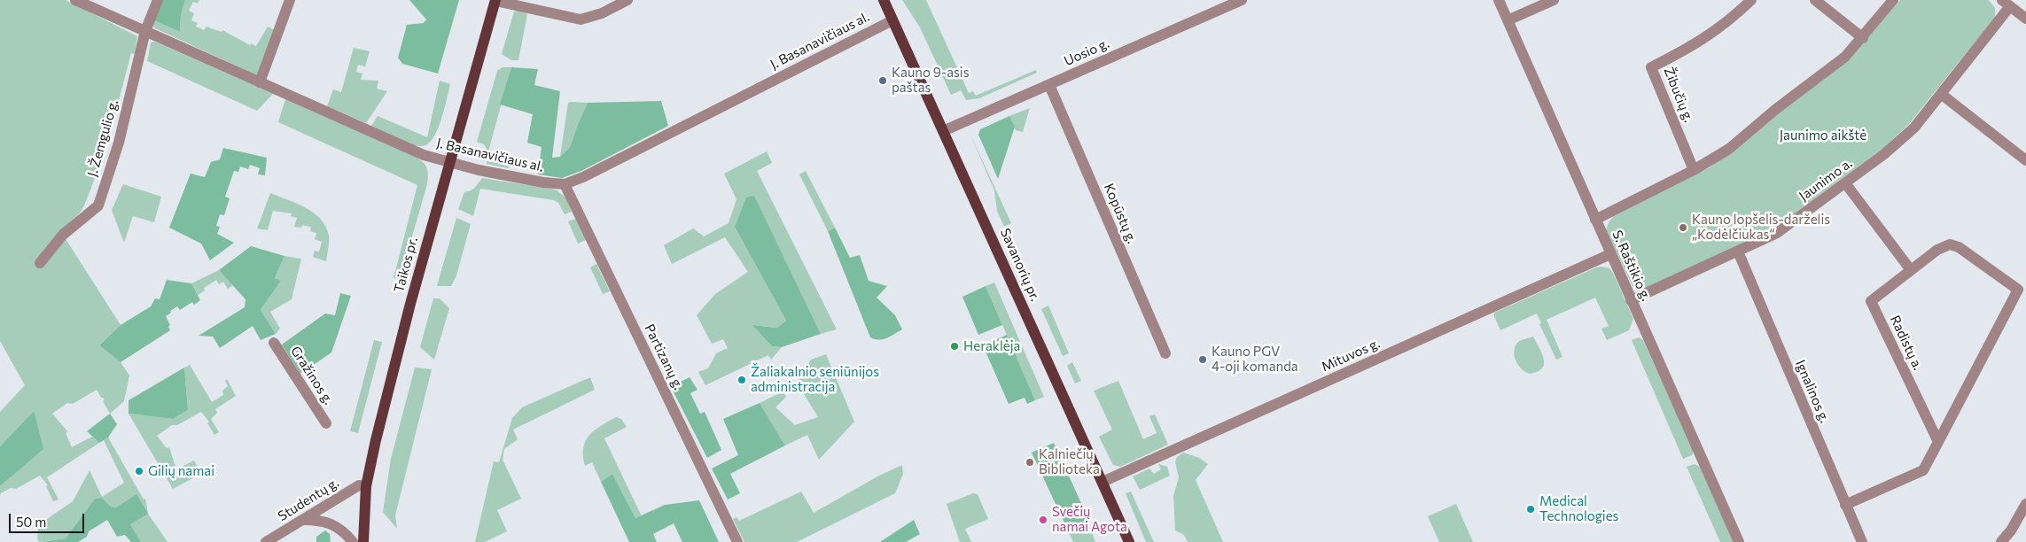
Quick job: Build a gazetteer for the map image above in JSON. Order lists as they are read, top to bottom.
{
  "streets": {
    "main road": ["Taikos pr.", "Savanorių pr."],
    "street": [
      "J. Basanavičiaus al.",
      "Uosio g.",
      "Žibučių g.",
      "J. Žemgulio g.",
      "Jaunimo a.",
      "Kopūstų g.",
      "S. Raštikio g.",
      "Radistų a.",
      "Mituvos g.",
      "Partizanų g.",
      "Gražinos g.",
      "Ignalinos g.",
      "Studentų g."
    ]
  },
  "crossings": [
    ["J. Basanavičiaus al.", "J. Žemgulio g."],
    ["J. Basanavičiaus al.", "Taikos pr."],
    ["J. Basanavičiaus al.", "Savanorių pr."],
    ["J. Basanavičiaus al.", "Partizanų g."],
    ["Uosio g.", "Kopūstų g."],
    ["Uosio g.", "Savanorių pr."],
    ["Jaunimo a.", "S. Raštikio g."],
    ["Jaunimo a.", "Ignalinos g."],
    ["Taikos pr.", "Studentų g."],
    ["Savanorių pr.", "Mituvos g."],
    ["S. Raštikio g.", "Mituvos g."],
    ["Radistų a.", "Ignalinos g."]
  ],
  "parks": ["Jaunimo aikštė"],
  "places": [
    "Kauno 9-asis paštas",
    "Kauno lopšelis-darželis „Kodėlčiukas“",
    "Heraklėja",
    "Kauno PGV 4-oji komanda",
    "Žaliakalnio seniūnijos administracija",
    "Kalniečių Biblioteka",
    "Gilių namai",
    "Medical Technologies",
    "Svečių namai Agota"
  ],
  "scale_bar": "50 m"
}
